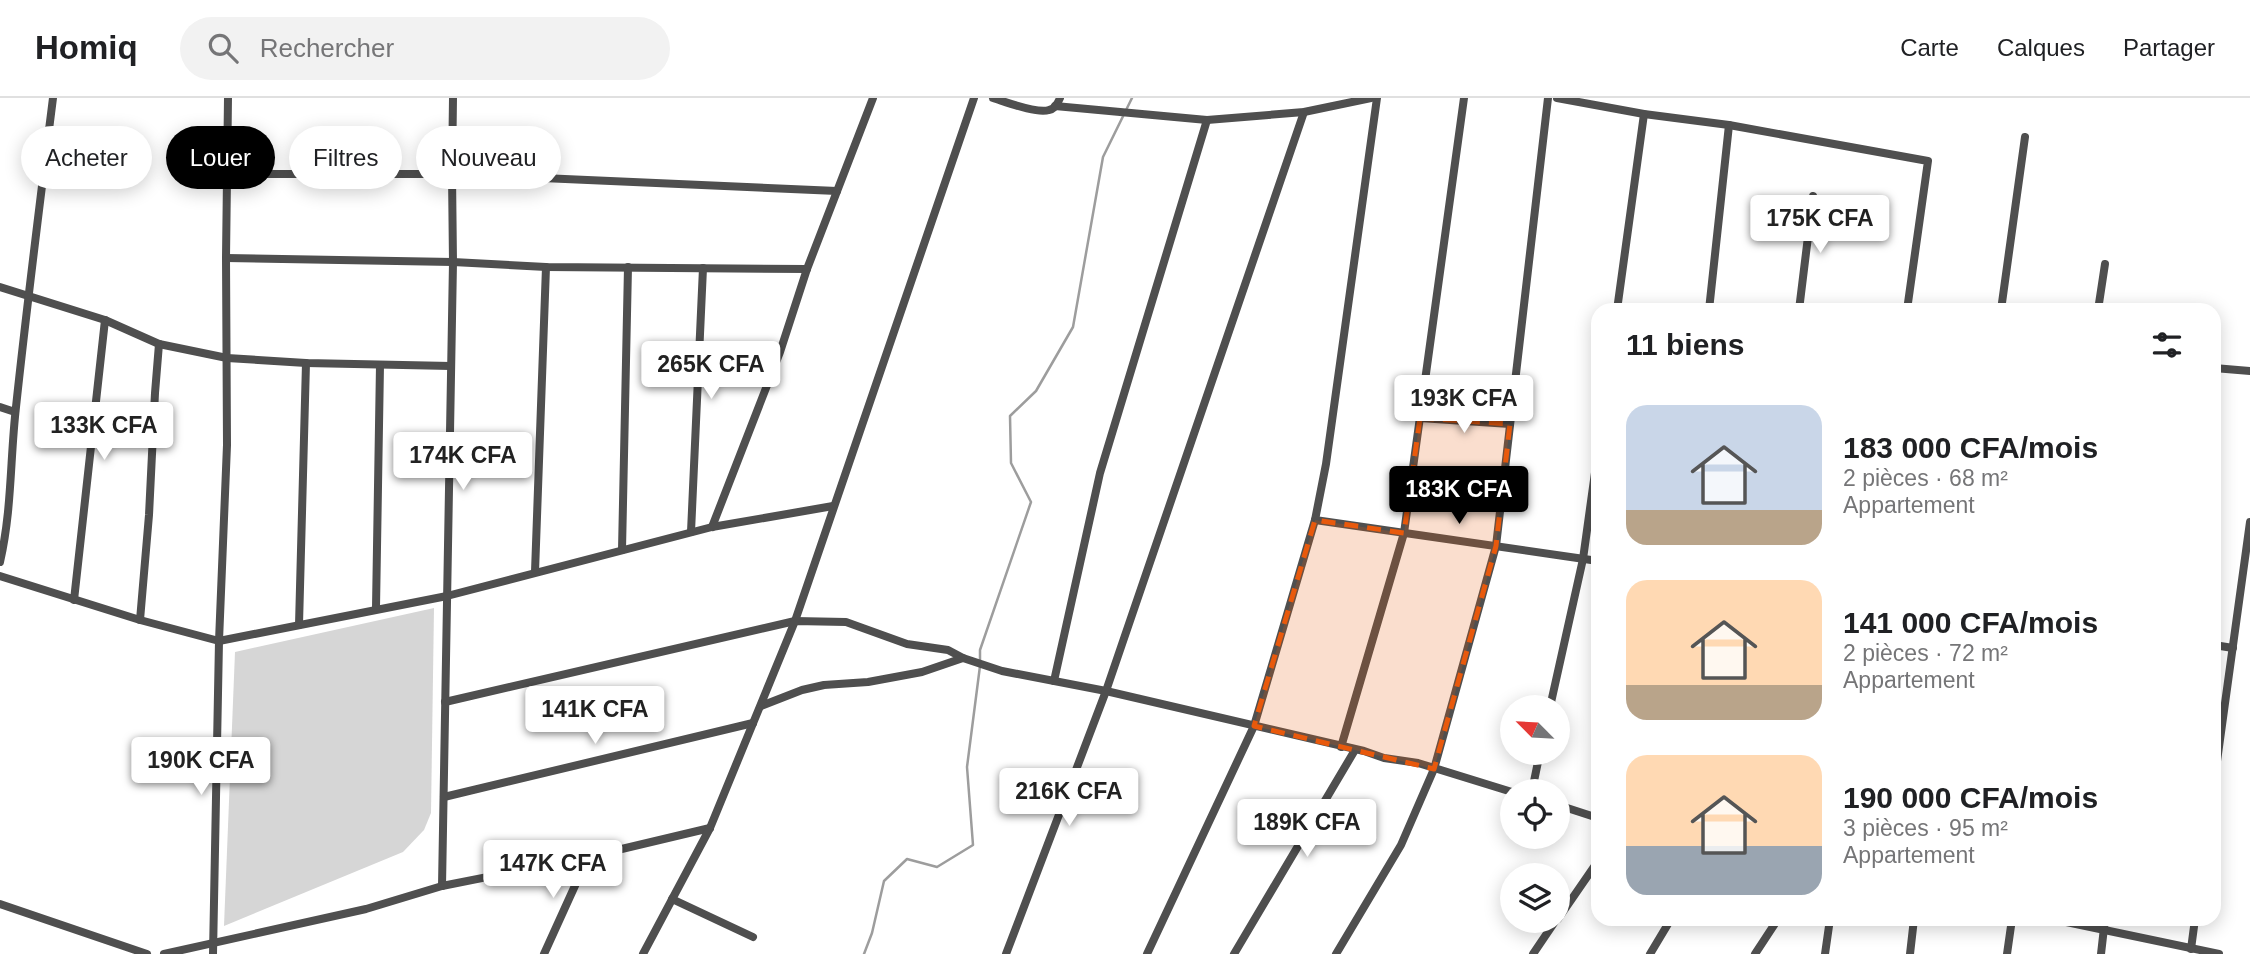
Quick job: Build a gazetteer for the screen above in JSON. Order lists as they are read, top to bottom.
{
  "north": "top left",
  "page": {
    "header": "Homiq",
    "search": "Rechercher",
    "nav": ["Carte", "Calques", "Partager"],
    "chip": [
      "Acheter",
      "Louer",
      "Filtres",
      "Nouveau"
    ],
    "price": [
      "175K CFA",
      "265K CFA",
      "193K CFA",
      "133K CFA",
      "174K CFA",
      "183K CFA",
      "141K CFA",
      "190K CFA",
      "216K CFA",
      "189K CFA",
      "147K CFA"
    ],
    "heading": "11 biens",
    "list": [
      {
        "name": "183 000 CFA/mois",
        "note": "2 pièces · 68 m² · Appartement"
      },
      {
        "name": "141 000 CFA/mois",
        "note": "2 pièces · 72 m² · Appartement"
      },
      {
        "name": "190 000 CFA/mois",
        "note": "3 pièces · 95 m² · Appartement"
      }
    ]
  }
}
